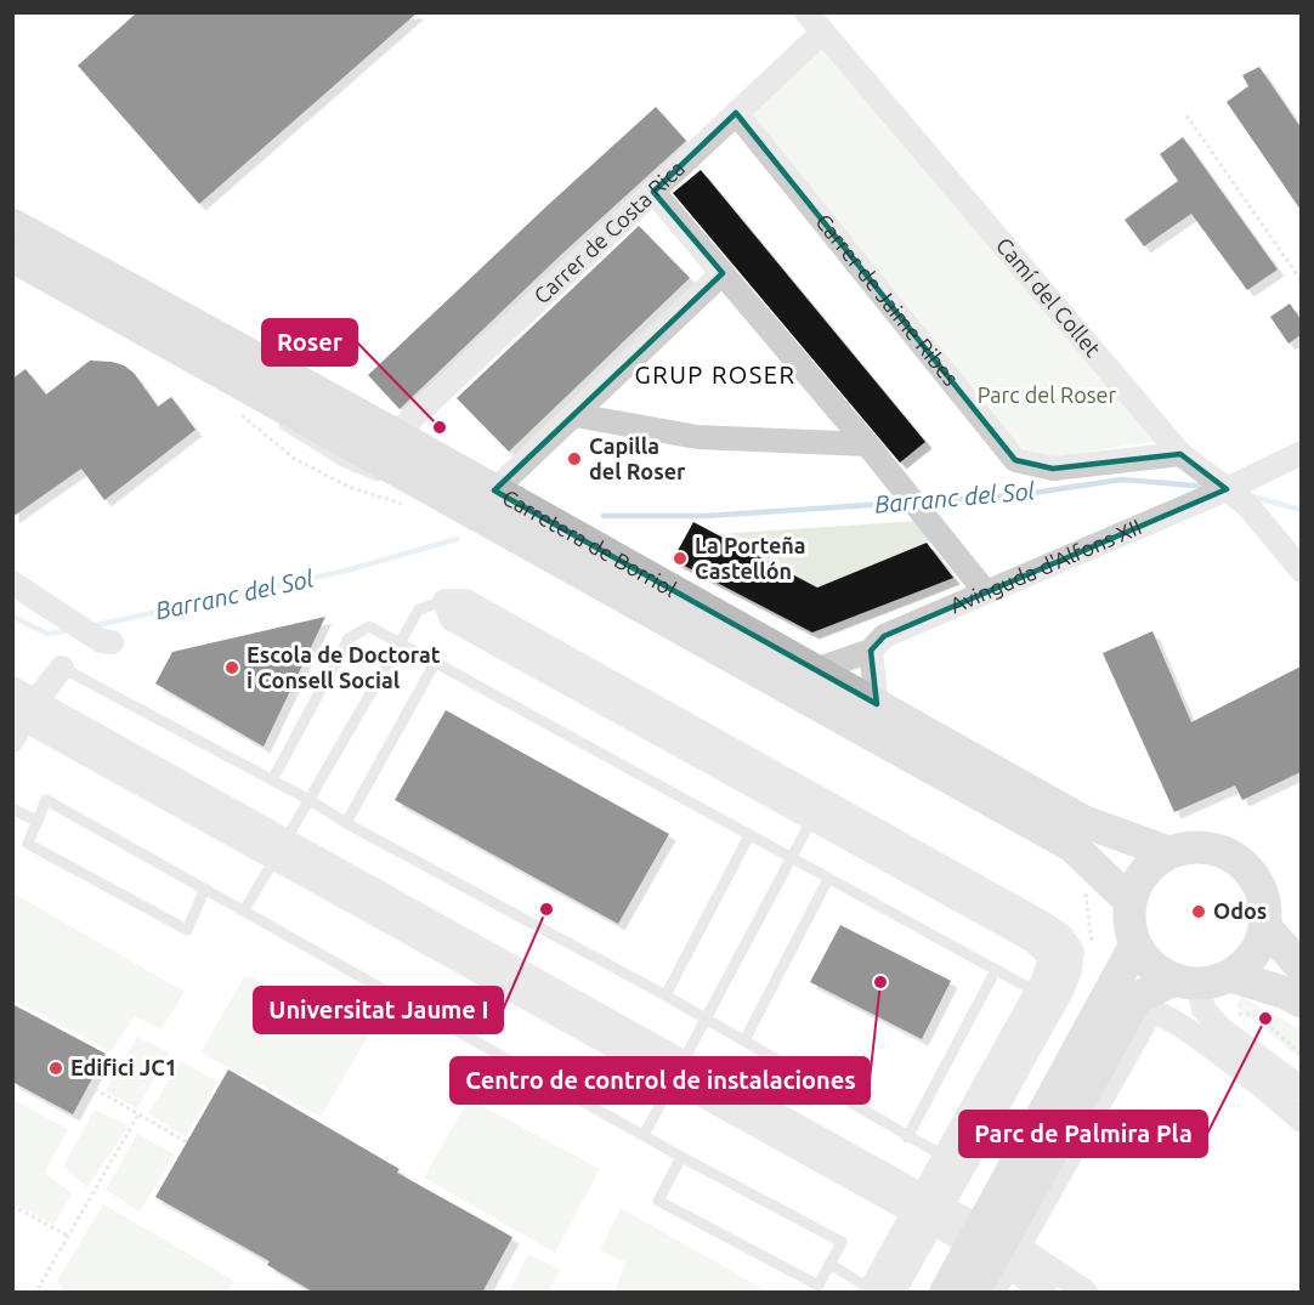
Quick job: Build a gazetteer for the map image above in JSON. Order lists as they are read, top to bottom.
{
  "streets": {
    "main road": ["Carretera de Borriol"],
    "street": [
      "Carrer de Costa Rica",
      "Camí del Collet",
      "Carrer de Jaime Ribes",
      "Avinguda d'Alfons XII"
    ]
  },
  "crossings": [
    ["Carrer de Costa Rica", "Camí del Collet"],
    ["Carrer de Costa Rica", "Carrer de Jaime Ribes"],
    ["Carrer de Costa Rica", "Carretera de Borriol"],
    ["Camí del Collet", "Carrer de Jaime Ribes"],
    ["Camí del Collet", "Avinguda d'Alfons XII"],
    ["Carretera de Borriol", "Avinguda d'Alfons XII"]
  ],
  "districts": ["GRUP ROSER"],
  "water": ["Barranc del Sol"],
  "parks": ["Parc del Roser"],
  "places": [
    "Roser",
    "Capilla del Roser",
    "La Porteña Castellón",
    "Escola de Doctorat i Consell Social",
    "Universitat Jaume I",
    "Odos",
    "Centro de control de instalaciones",
    "Parc de Palmira Pla",
    "Edifici JC1"
  ]
}
